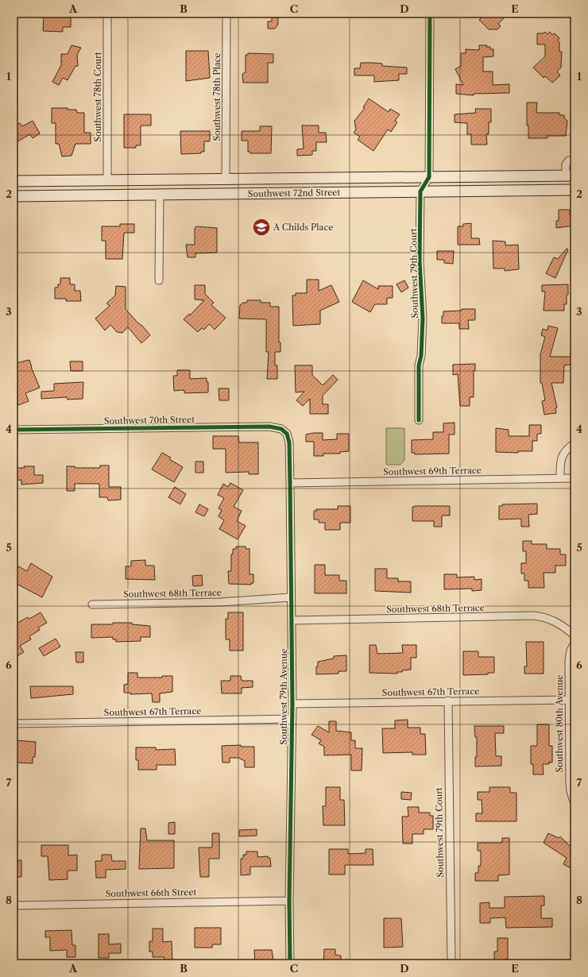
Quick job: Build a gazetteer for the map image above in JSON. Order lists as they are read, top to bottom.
{
  "streets": {
    "main road": ["Southwest 72nd Street"],
    "street": [
      "Southwest 78th Court",
      "Southwest 78th Place",
      "Southwest 79th Court",
      "Southwest 70th Street",
      "Southwest 69th Terrace",
      "Southwest 68th Terrace",
      "Southwest 67th Terrace",
      "Southwest 79th Avenue",
      "Southwest 80th Avenue",
      "Southwest 66th Street"
    ]
  },
  "crossings": [
    ["Southwest 78th Court", "Southwest 72nd Street"],
    ["Southwest 78th Place", "Southwest 72nd Street"],
    ["Southwest 72nd Street", "Southwest 79th Court"],
    ["Southwest 79th Court", "Southwest 67th Terrace"],
    ["Southwest 70th Street", "Southwest 79th Avenue"],
    ["Southwest 69th Terrace", "Southwest 79th Avenue"],
    ["Southwest 68th Terrace", "Southwest 79th Avenue"],
    ["Southwest 67th Terrace", "Southwest 79th Avenue"],
    ["Southwest 67th Terrace", "Southwest 80th Avenue"],
    ["Southwest 79th Avenue", "Southwest 66th Street"]
  ],
  "places": {
    "school or university": ["A Childs Place"]
  },
  "grid": {
    "columns": [
      "A",
      "B",
      "C",
      "D",
      "E"
    ],
    "rows": [
      "1",
      "2",
      "3",
      "4",
      "5",
      "6",
      "7",
      "8"
    ]
  }
}
